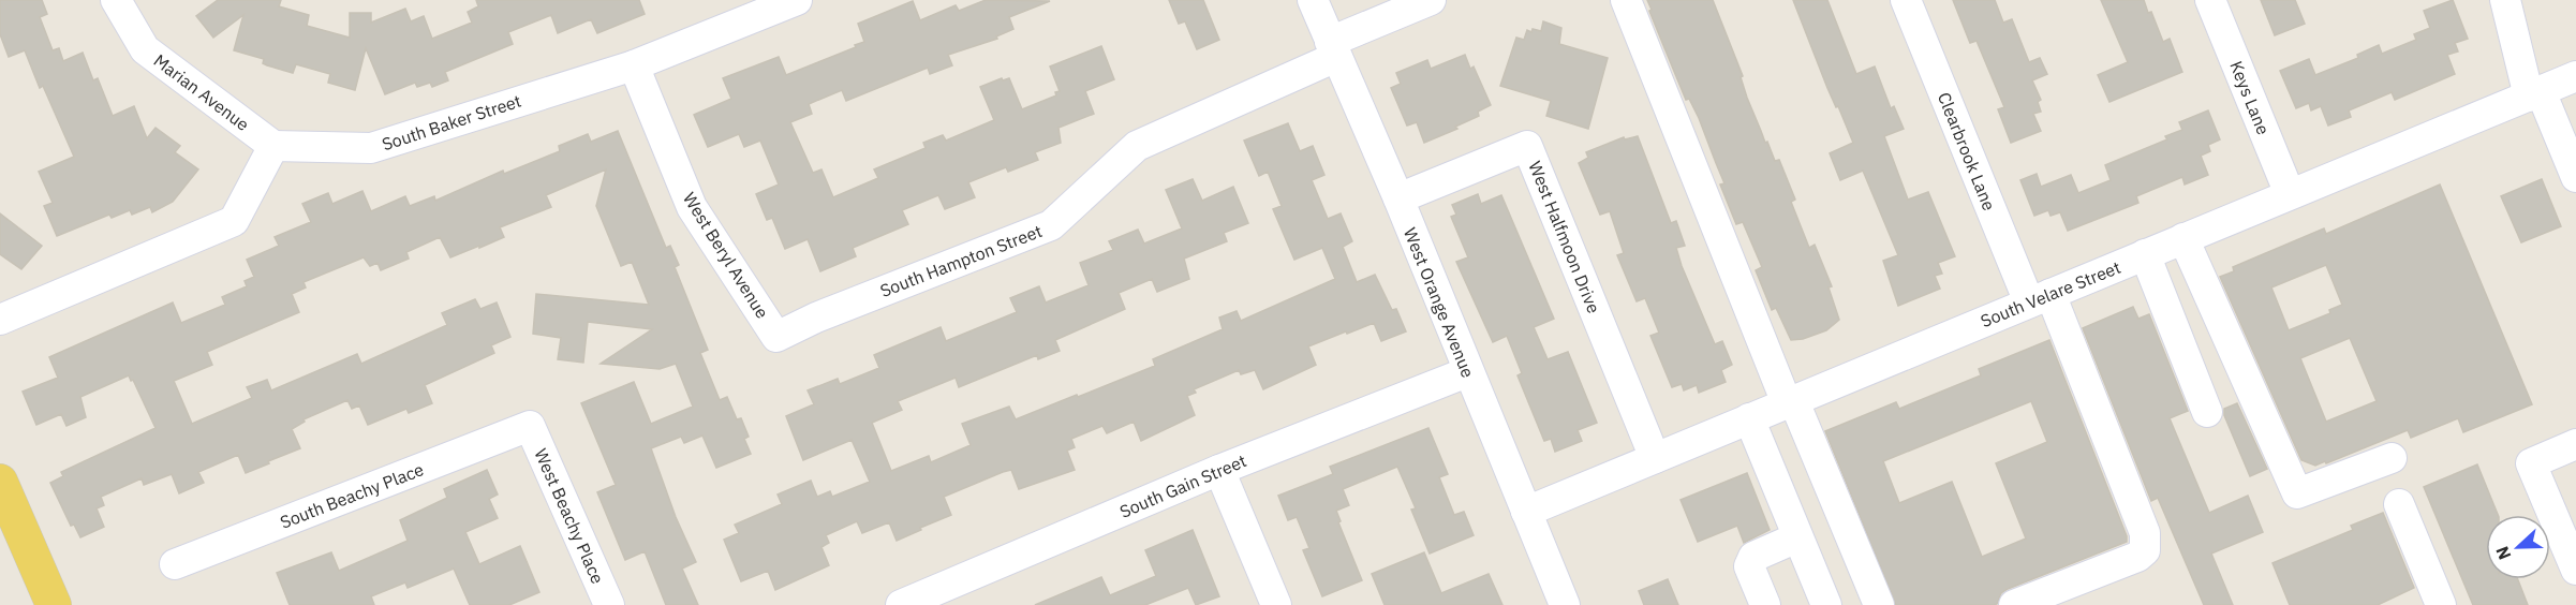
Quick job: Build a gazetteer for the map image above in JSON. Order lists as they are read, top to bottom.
{
  "streets": {
    "street": [
      "Marian Avenue",
      "Keys Lane",
      "South Baker Street",
      "Clearbrook Lane",
      "West Halfmoon Drive",
      "West Beryl Avenue",
      "South Hampton Street",
      "South Velare Street",
      "West Orange Avenue",
      "South Gain Street",
      "South Beachy Place",
      "West Beachy Place"
    ]
  },
  "crossings": [
    ["Marian Avenue", "South Baker Street"],
    ["Keys Lane", "South Velare Street"],
    ["South Baker Street", "West Beryl Avenue"],
    ["Clearbrook Lane", "South Velare Street"],
    ["West Halfmoon Drive", "South Velare Street"],
    ["West Halfmoon Drive", "West Orange Avenue"],
    ["West Beryl Avenue", "South Hampton Street"],
    ["South Hampton Street", "West Orange Avenue"],
    ["South Velare Street", "West Orange Avenue"],
    ["West Orange Avenue", "South Gain Street"],
    ["South Beachy Place", "West Beachy Place"]
  ],
  "north": "left"
}
